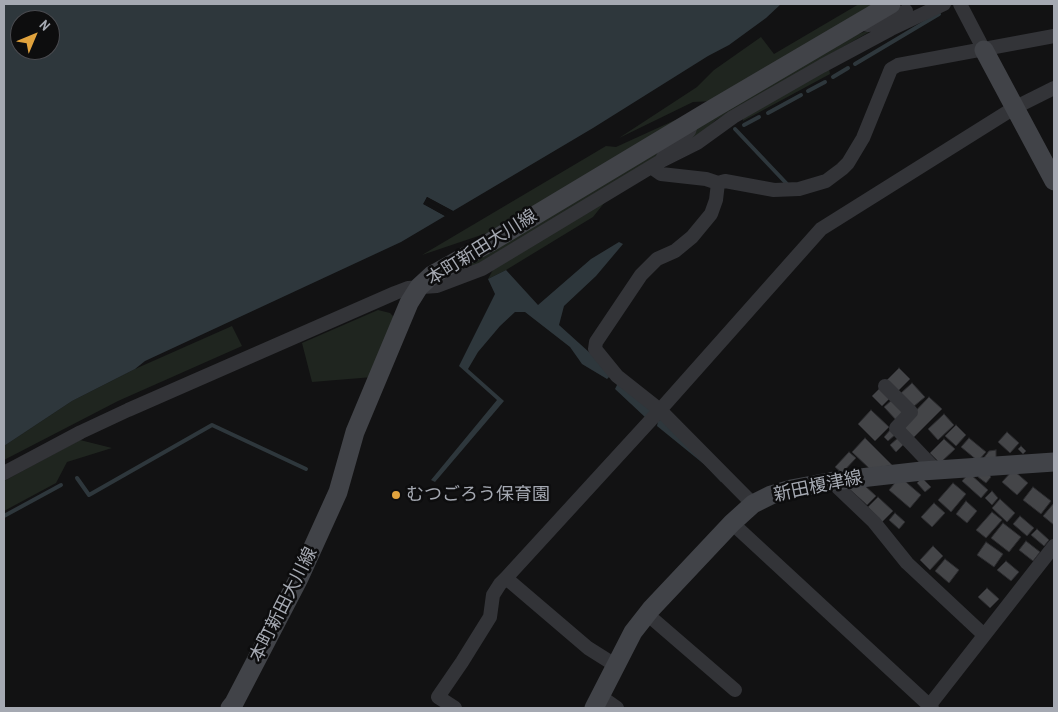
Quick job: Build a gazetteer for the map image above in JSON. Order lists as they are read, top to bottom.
{
  "streets": {
    "main road": ["本町新田大川線", "新田榎津線"]
  },
  "places": ["むつごろう保育園"],
  "north": "top right"
}
